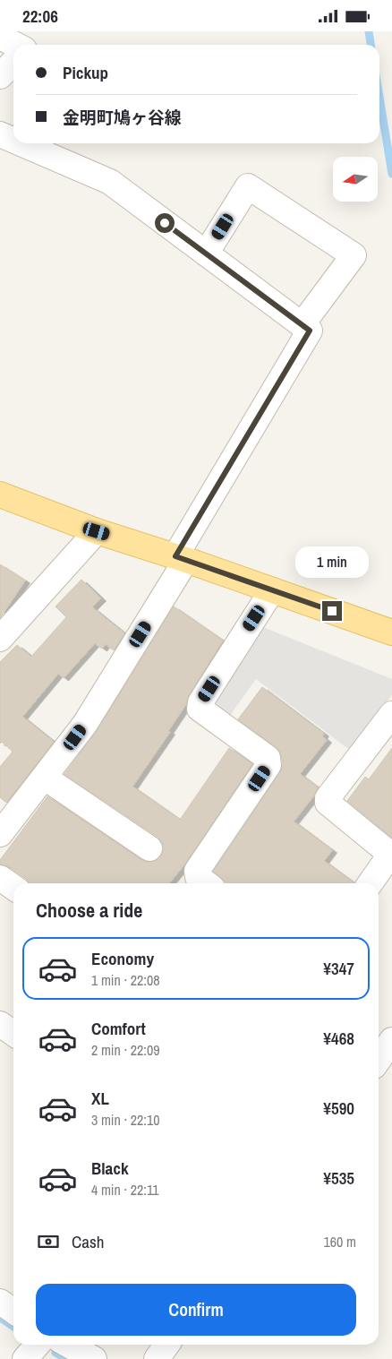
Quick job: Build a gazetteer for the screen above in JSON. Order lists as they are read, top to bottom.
{
  "north": "left",
  "page": {
    "status": "22:06",
    "banner": ["Pickup", "金明町鳩ヶ谷線"],
    "bubble": "1 min",
    "heading": "Choose a ride",
    "list": [
      {
        "name": "Economy",
        "note": "1 min · 22:08",
        "value": "¥347"
      },
      {
        "name": "Comfort",
        "note": "2 min · 22:09",
        "value": "¥468"
      },
      {
        "name": "XL",
        "note": "3 min · 22:10",
        "value": "¥590"
      },
      {
        "name": "Black",
        "note": "4 min · 22:11",
        "value": "¥535"
      }
    ],
    "pay": ["Cash", "160 m"],
    "buttons": "Confirm"
  }
}
